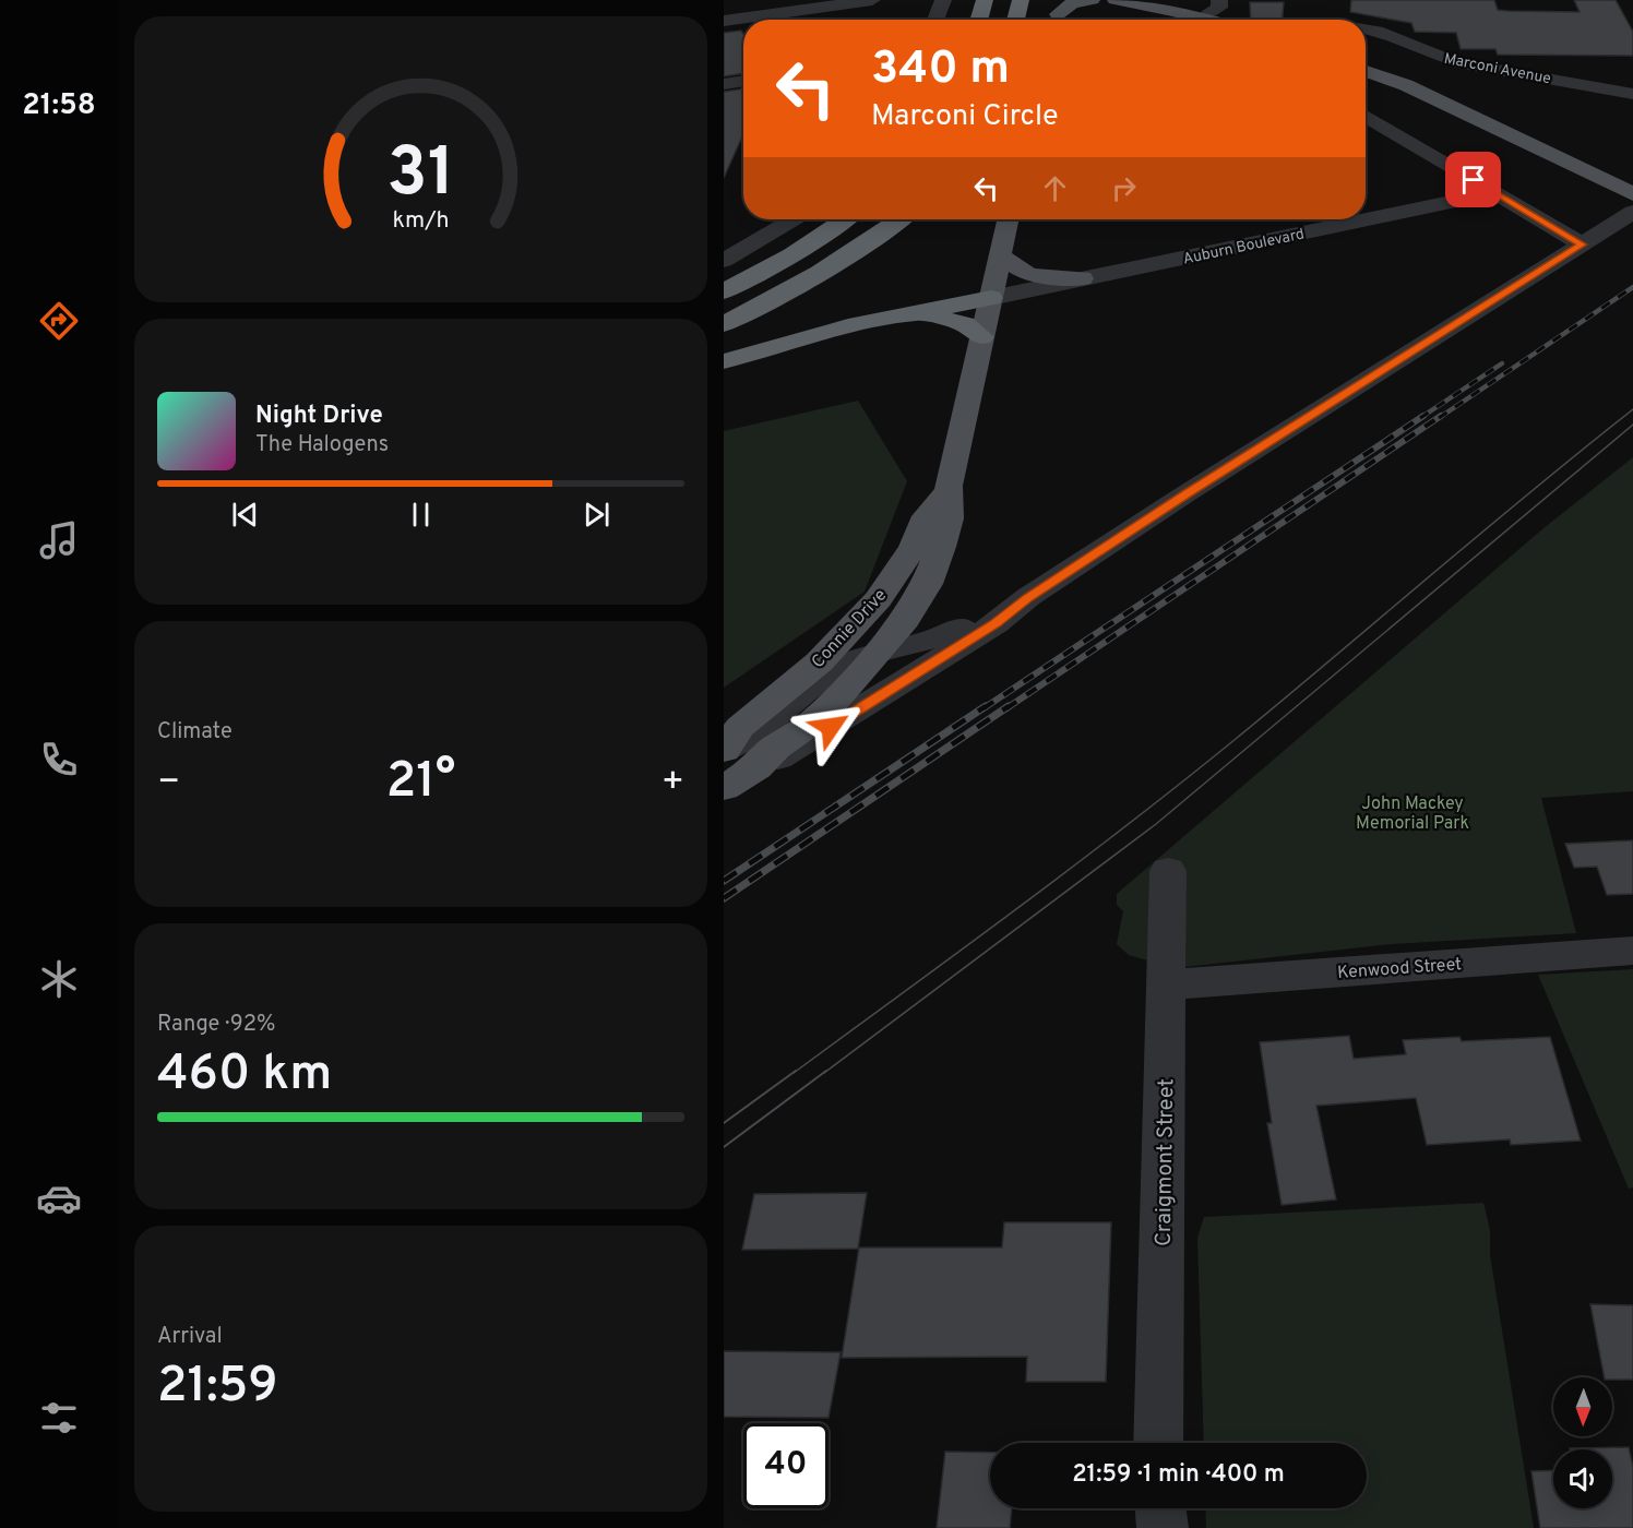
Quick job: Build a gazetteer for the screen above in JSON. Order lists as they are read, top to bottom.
{
  "streets": {
    "main road": ["Connie Drive"],
    "street": [
      "Marconi Avenue",
      "Auburn Boulevard",
      "Kenwood Street",
      "Craigmont Street"
    ]
  },
  "crossings": [
    ["Auburn Boulevard", "Connie Drive"],
    ["Kenwood Street", "Craigmont Street"]
  ],
  "parks": ["John Mackey Memorial Park"],
  "north": "bottom",
  "page": {
    "tabs": "21:58",
    "turn": ["340 m", "Marconi Circle"],
    "song": ["Night Drive", "The Halogens"],
    "tile": [
      "Climate",
      ["Range · 92%", "460 km"],
      ["Arrival", "21:59"]
    ],
    "heat": ["−", "21°", "+"],
    "limit": "40",
    "trip": "21:59 · 1 min · 400 m",
    "gauge": ["31", "km/h"]
  }
}
